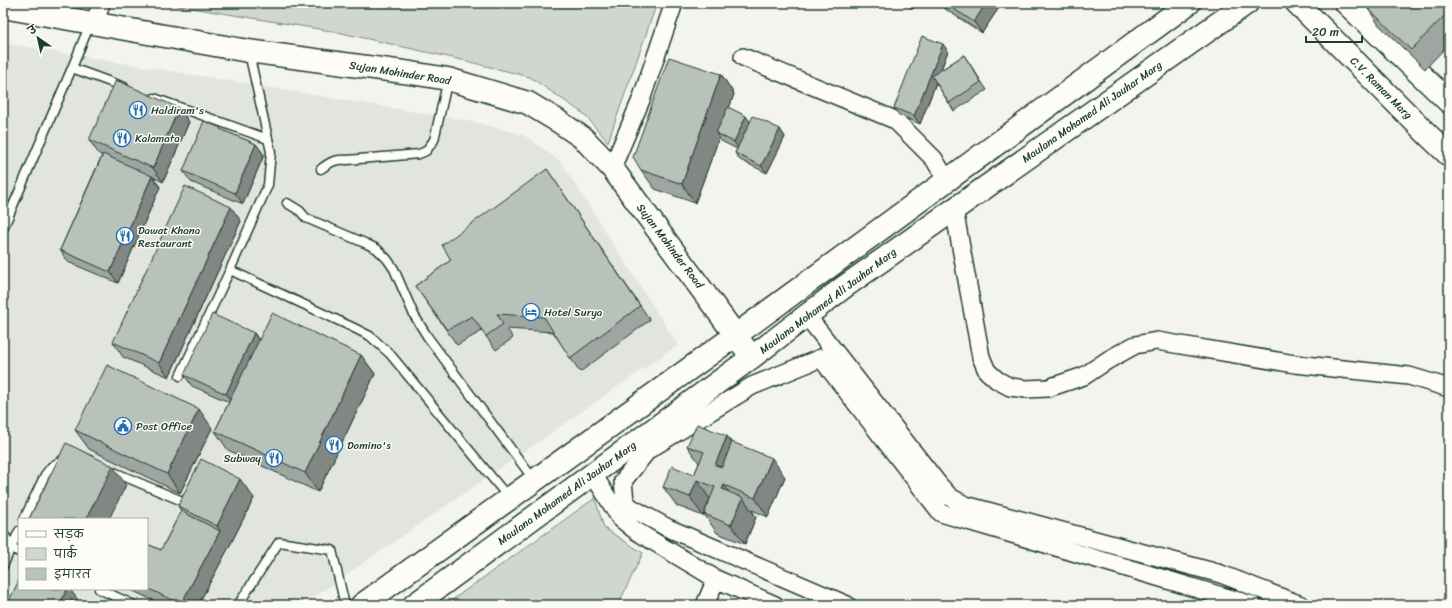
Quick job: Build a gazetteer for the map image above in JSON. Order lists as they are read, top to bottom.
{
  "streets": {
    "main road": ["Sujan Mohinder Road", "C.V. Raman Marg", "Maulana Mohamed Ali Jauhar Marg"]
  },
  "crossings": [
    ["Sujan Mohinder Road", "Maulana Mohamed Ali Jauhar Marg"]
  ],
  "places": {
    "restaurant": [
      "Haldiram's",
      "Kalamata",
      "Dawat Khana Restaurant",
      "Domino's",
      "Subway"
    ],
    "hotel": ["Hotel Surya"],
    "public building": ["Post Office"]
  },
  "legend": ["सड़क", "पार्क", "इमारत"],
  "scale_bar": "20 m",
  "north": "top left"
}
